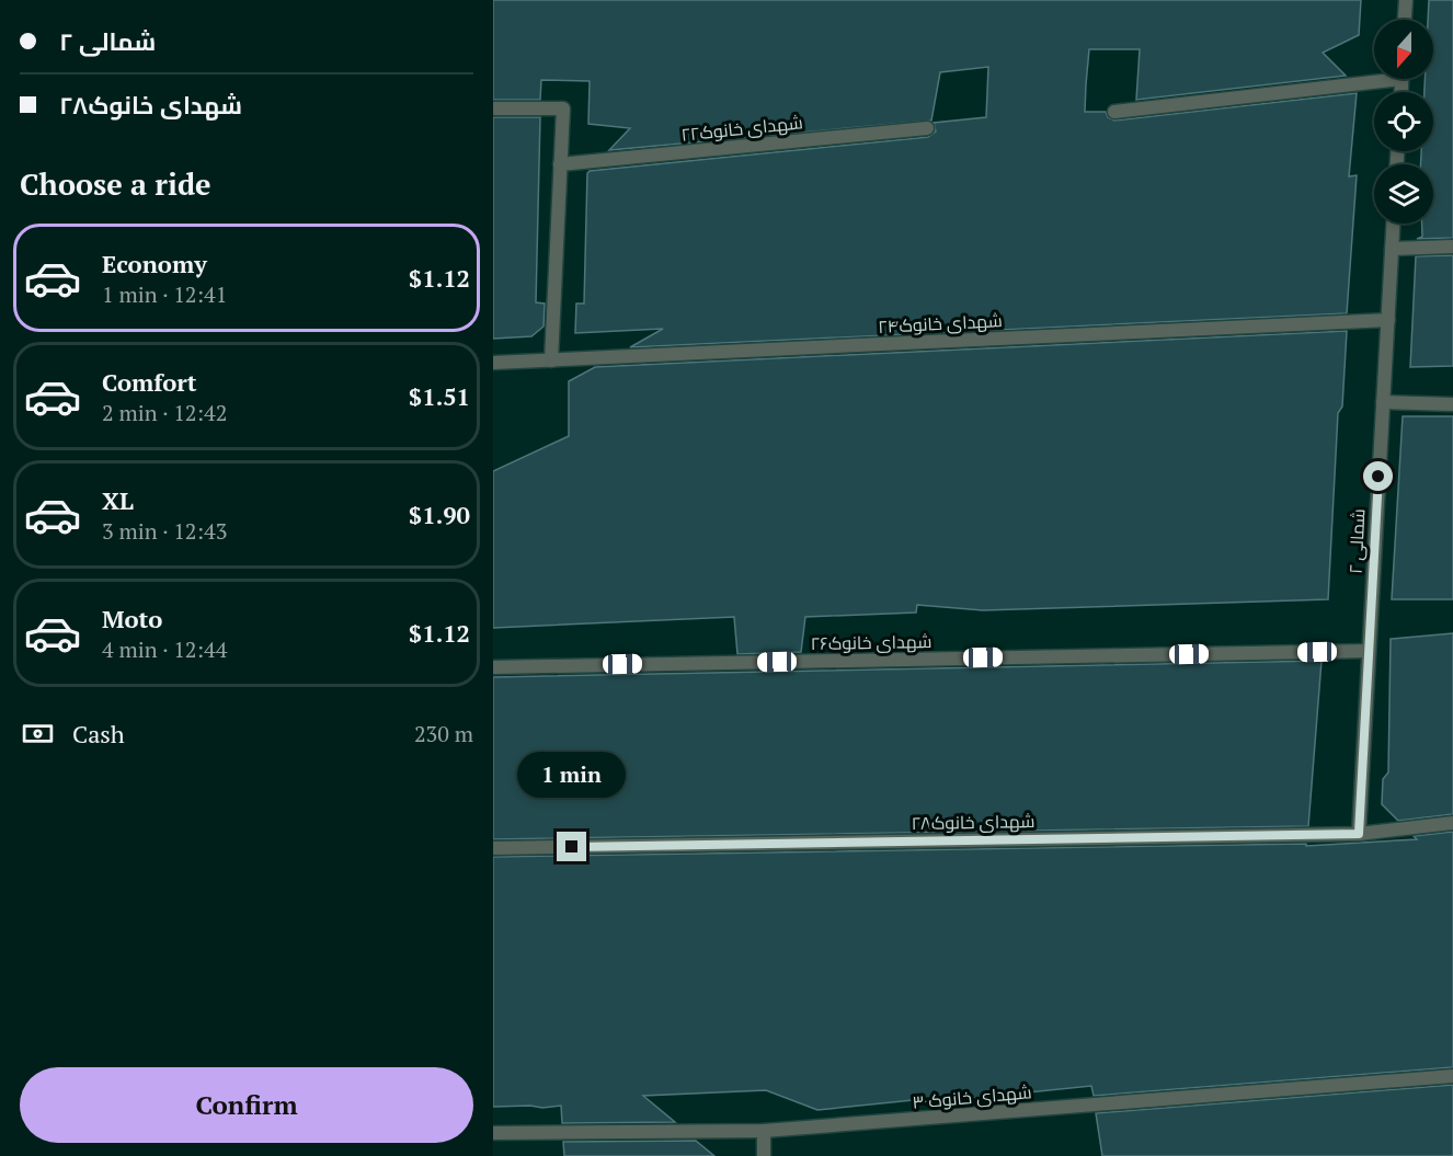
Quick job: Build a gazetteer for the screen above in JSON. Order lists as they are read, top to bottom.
{
  "streets": {
    "street": [
      "شهدای خانوک۲۲",
      "شهدای خانوک۲۴",
      "شمالی ۲",
      "شهدای خانوک۲۶",
      "شهدای خانوک۲۸",
      "شهدای خانوک۳۰"
    ]
  },
  "crossings": [
    ["شهدای خانوک۲۴", "شمالی ۲"],
    ["شمالی ۲", "شهدای خانوک۲۶"],
    ["شمالی ۲", "شهدای خانوک۲۸"]
  ],
  "north": "bottom",
  "page": {
    "banner": ["شمالی ۲", "شهدای خانوک۲۸"],
    "heading": "Choose a ride",
    "list": [
      {
        "name": "Economy",
        "note": "1 min · 12:41",
        "value": "$1.12"
      },
      {
        "name": "Comfort",
        "note": "2 min · 12:42",
        "value": "$1.51"
      },
      {
        "name": "XL",
        "note": "3 min · 12:43",
        "value": "$1.90"
      },
      {
        "name": "Moto",
        "note": "4 min · 12:44",
        "value": "$1.12"
      }
    ],
    "pay": ["Cash", "230 m"],
    "bubble": "1 min",
    "buttons": "Confirm"
  }
}
